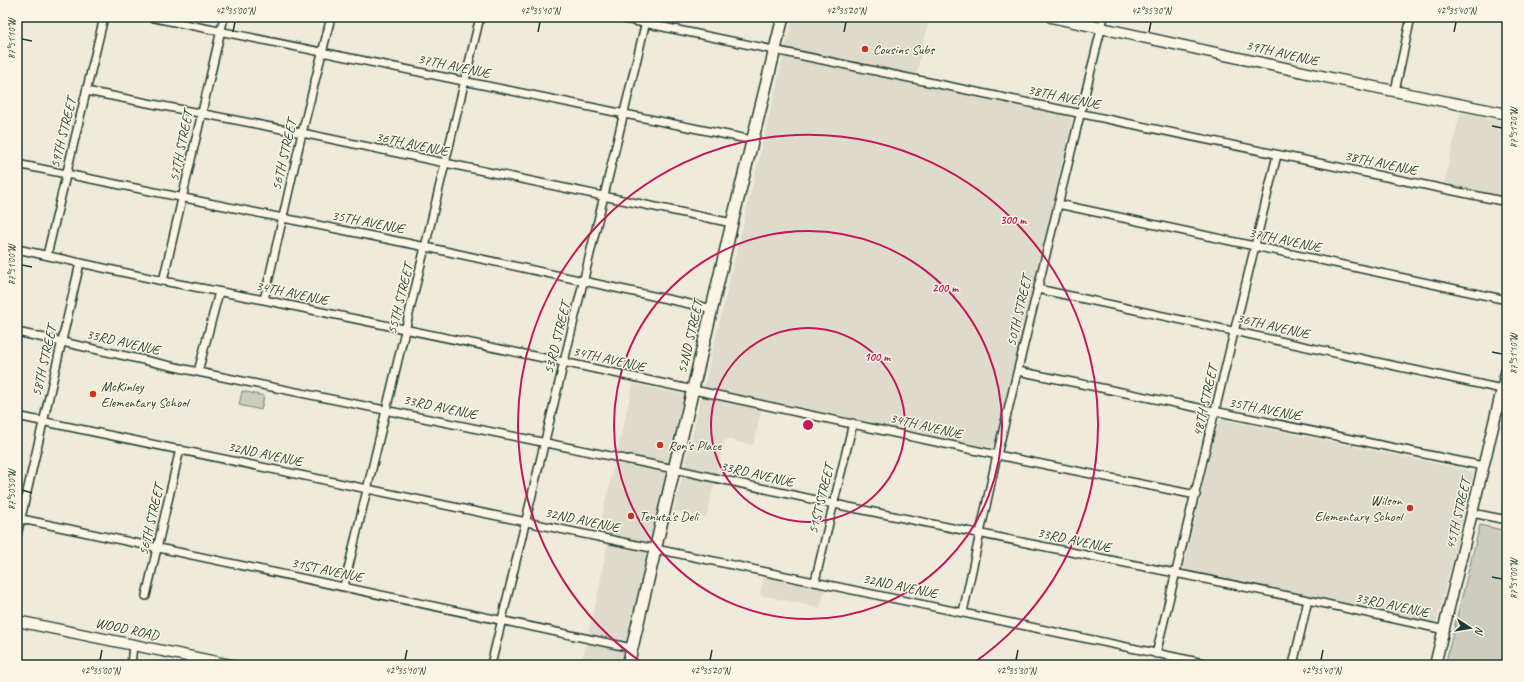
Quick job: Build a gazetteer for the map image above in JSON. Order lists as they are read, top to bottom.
{
  "streets": {
    "main road": ["52ND STREET"],
    "street": [
      "39TH AVENUE",
      "37TH AVENUE",
      "38TH AVENUE",
      "59TH STREET",
      "36TH AVENUE",
      "57TH STREET",
      "56TH STREET",
      "35TH AVENUE",
      "34TH AVENUE",
      "55TH STREET",
      "50TH STREET",
      "53RD STREET",
      "33RD AVENUE",
      "58TH STREET",
      "48TH STREET",
      "32ND AVENUE",
      "51ST STREET",
      "45TH STREET",
      "31ST AVENUE",
      "WOOD ROAD"
    ]
  },
  "crossings": [
    ["39TH AVENUE", "50TH STREET"],
    ["37TH AVENUE", "57TH STREET"],
    ["37TH AVENUE", "56TH STREET"],
    ["37TH AVENUE", "55TH STREET"],
    ["37TH AVENUE", "50TH STREET"],
    ["37TH AVENUE", "52ND STREET"],
    ["37TH AVENUE", "53RD STREET"],
    ["37TH AVENUE", "48TH STREET"],
    ["38TH AVENUE", "50TH STREET"],
    ["38TH AVENUE", "52ND STREET"],
    ["38TH AVENUE", "53RD STREET"],
    ["38TH AVENUE", "48TH STREET"],
    ["59TH STREET", "36TH AVENUE"],
    ["59TH STREET", "35TH AVENUE"],
    ["59TH STREET", "34TH AVENUE"],
    ["36TH AVENUE", "57TH STREET"],
    ["36TH AVENUE", "56TH STREET"],
    ["36TH AVENUE", "55TH STREET"],
    ["36TH AVENUE", "50TH STREET"],
    ["36TH AVENUE", "52ND STREET"],
    ["36TH AVENUE", "53RD STREET"],
    ["36TH AVENUE", "48TH STREET"],
    ["36TH AVENUE", "45TH STREET"],
    ["57TH STREET", "35TH AVENUE"],
    ["57TH STREET", "34TH AVENUE"],
    ["56TH STREET", "35TH AVENUE"],
    ["56TH STREET", "34TH AVENUE"],
    ["56TH STREET", "32ND AVENUE"],
    ["56TH STREET", "31ST AVENUE"],
    ["35TH AVENUE", "55TH STREET"],
    ["35TH AVENUE", "50TH STREET"],
    ["35TH AVENUE", "52ND STREET"],
    ["35TH AVENUE", "53RD STREET"],
    ["35TH AVENUE", "48TH STREET"],
    ["35TH AVENUE", "45TH STREET"],
    ["34TH AVENUE", "55TH STREET"],
    ["34TH AVENUE", "50TH STREET"],
    ["34TH AVENUE", "52ND STREET"],
    ["34TH AVENUE", "53RD STREET"],
    ["34TH AVENUE", "58TH STREET"],
    ["34TH AVENUE", "48TH STREET"],
    ["34TH AVENUE", "51ST STREET"],
    ["55TH STREET", "33RD AVENUE"],
    ["55TH STREET", "32ND AVENUE"],
    ["55TH STREET", "31ST AVENUE"],
    ["50TH STREET", "33RD AVENUE"],
    ["50TH STREET", "32ND AVENUE"],
    ["52ND STREET", "33RD AVENUE"],
    ["52ND STREET", "32ND AVENUE"],
    ["52ND STREET", "31ST AVENUE"],
    ["53RD STREET", "33RD AVENUE"],
    ["53RD STREET", "32ND AVENUE"],
    ["53RD STREET", "31ST AVENUE"],
    ["33RD AVENUE", "58TH STREET"],
    ["33RD AVENUE", "48TH STREET"],
    ["33RD AVENUE", "51ST STREET"],
    ["33RD AVENUE", "45TH STREET"],
    ["58TH STREET", "32ND AVENUE"],
    ["58TH STREET", "31ST AVENUE"],
    ["48TH STREET", "32ND AVENUE"],
    ["32ND AVENUE", "51ST STREET"]
  ],
  "places": [
    "Cousins Subs",
    "McKinley Elementary School",
    "Ron's Place",
    "Wilson Elementary School",
    "Tenuta's Deli"
  ],
  "north": "right",
  "coordinates": [
    "42°35'00\"N",
    "42°35'10\"N",
    "42°35'20\"N",
    "42°35'30\"N",
    "42°35'40\"N",
    "87°51'10\"W",
    "87°51'20\"W",
    "87°51'00\"W",
    "87°50'50\"W"
  ],
  "rings": ["300 m", "200 m", "100 m"]
}
